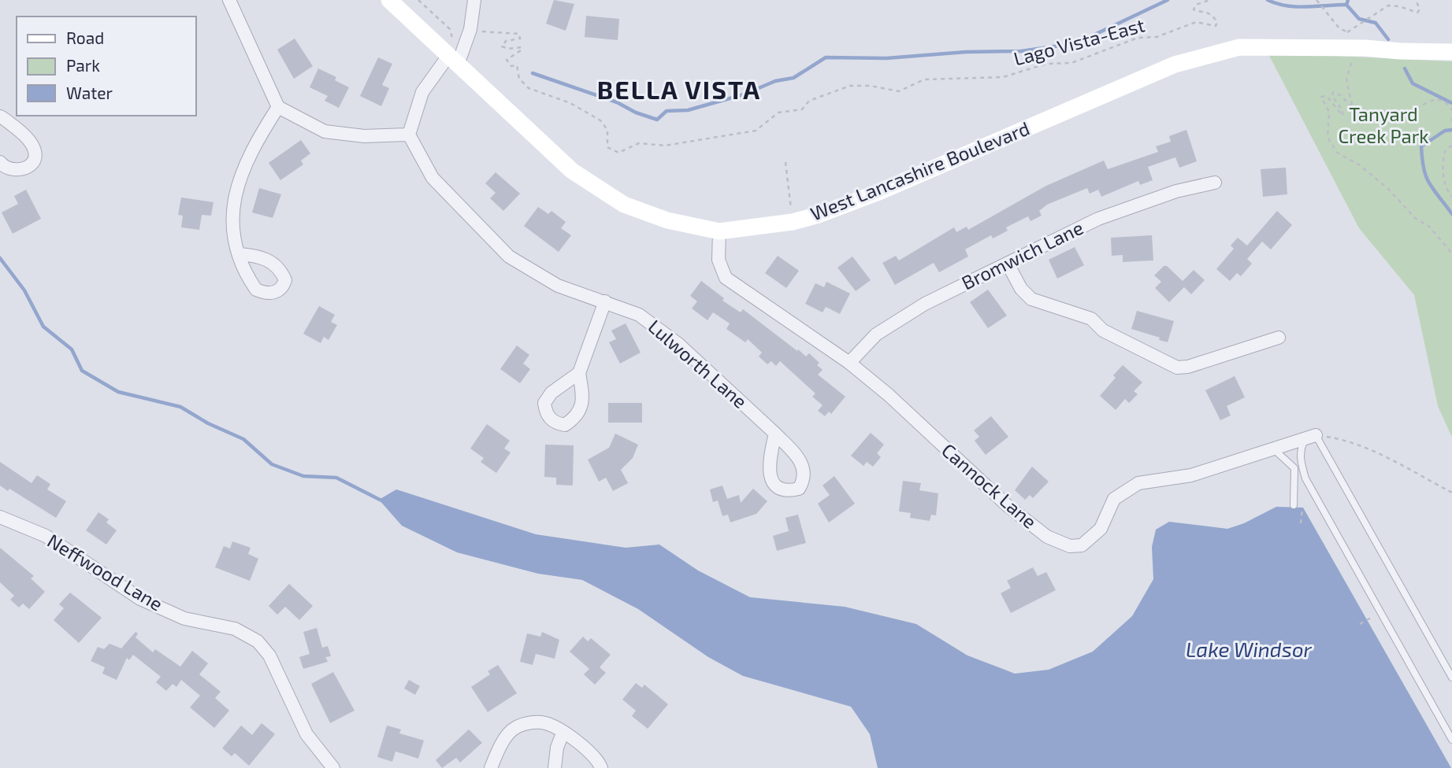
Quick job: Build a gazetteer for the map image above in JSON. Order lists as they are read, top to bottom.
{
  "streets": {
    "main road": ["West Lancashire Boulevard"],
    "street": [
      "Bromwich Lane",
      "Lulworth Lane",
      "Cannock Lane",
      "Neffwood Lane"
    ],
    "path": ["Lago Vista-East"]
  },
  "crossings": [
    ["West Lancashire Boulevard", "Cannock Lane"],
    ["Bromwich Lane", "Cannock Lane"]
  ],
  "districts": ["BELLA VISTA"],
  "water": ["Lake Windsor"],
  "parks": ["Tanyard Creek Park"],
  "legend": ["Road", "Park", "Water"]
}
